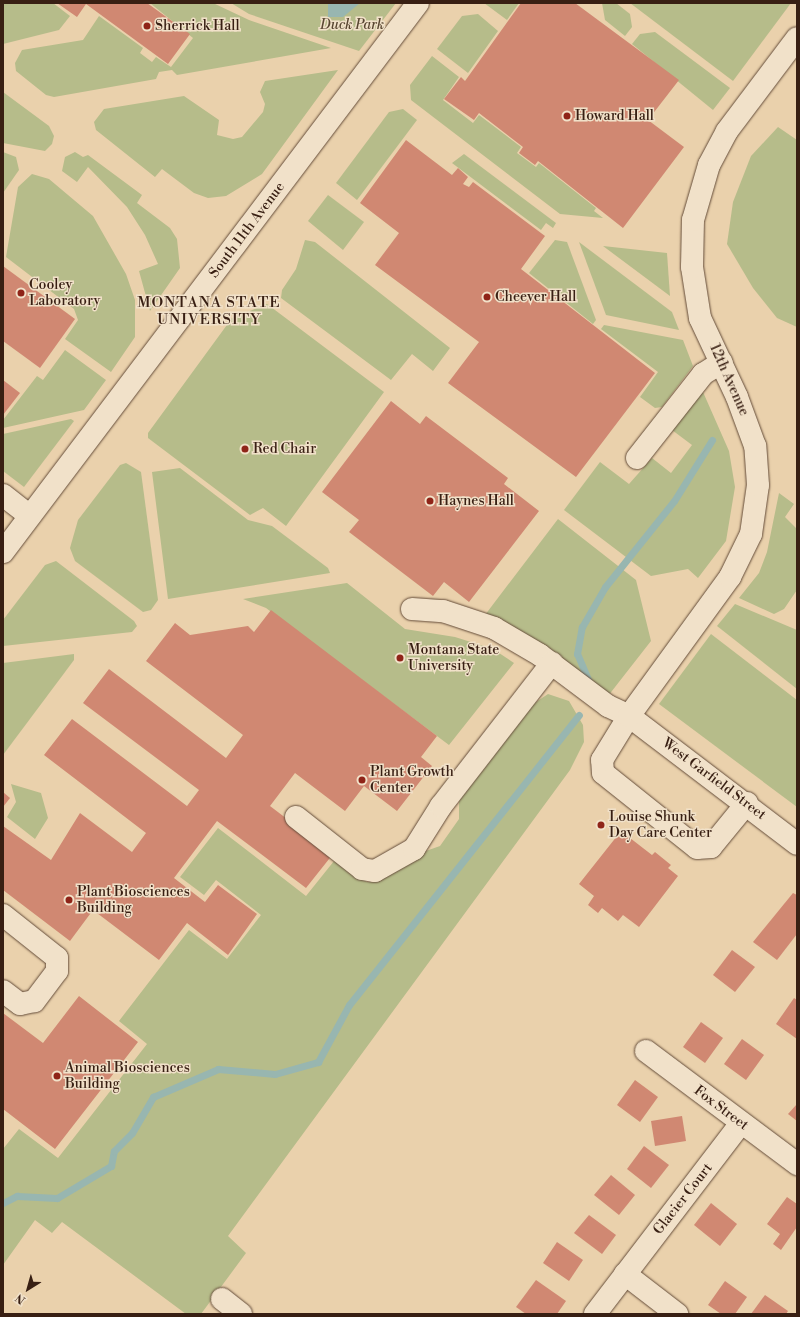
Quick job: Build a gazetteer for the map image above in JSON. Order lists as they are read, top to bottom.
{
  "streets": {
    "street": [
      "South 11th Avenue",
      "12th Avenue",
      "West Garfield Street",
      "Fox Street",
      "Glacier Court"
    ]
  },
  "crossings": [
    ["12th Avenue", "West Garfield Street"],
    ["Fox Street", "Glacier Court"]
  ],
  "districts": ["MONTANA STATE UNIVERSITY"],
  "parks": ["Duck Park"],
  "places": [
    "Sherrick Hall",
    "Howard Hall",
    "Cooley Laboratory",
    "Cheever Hall",
    "Red Chair",
    "Haynes Hall",
    "Montana State University",
    "Plant Growth Center",
    "Louise Shunk Day Care Center",
    "Plant Biosciences Building",
    "Animal Biosciences Building"
  ],
  "north": "bottom left"
}
